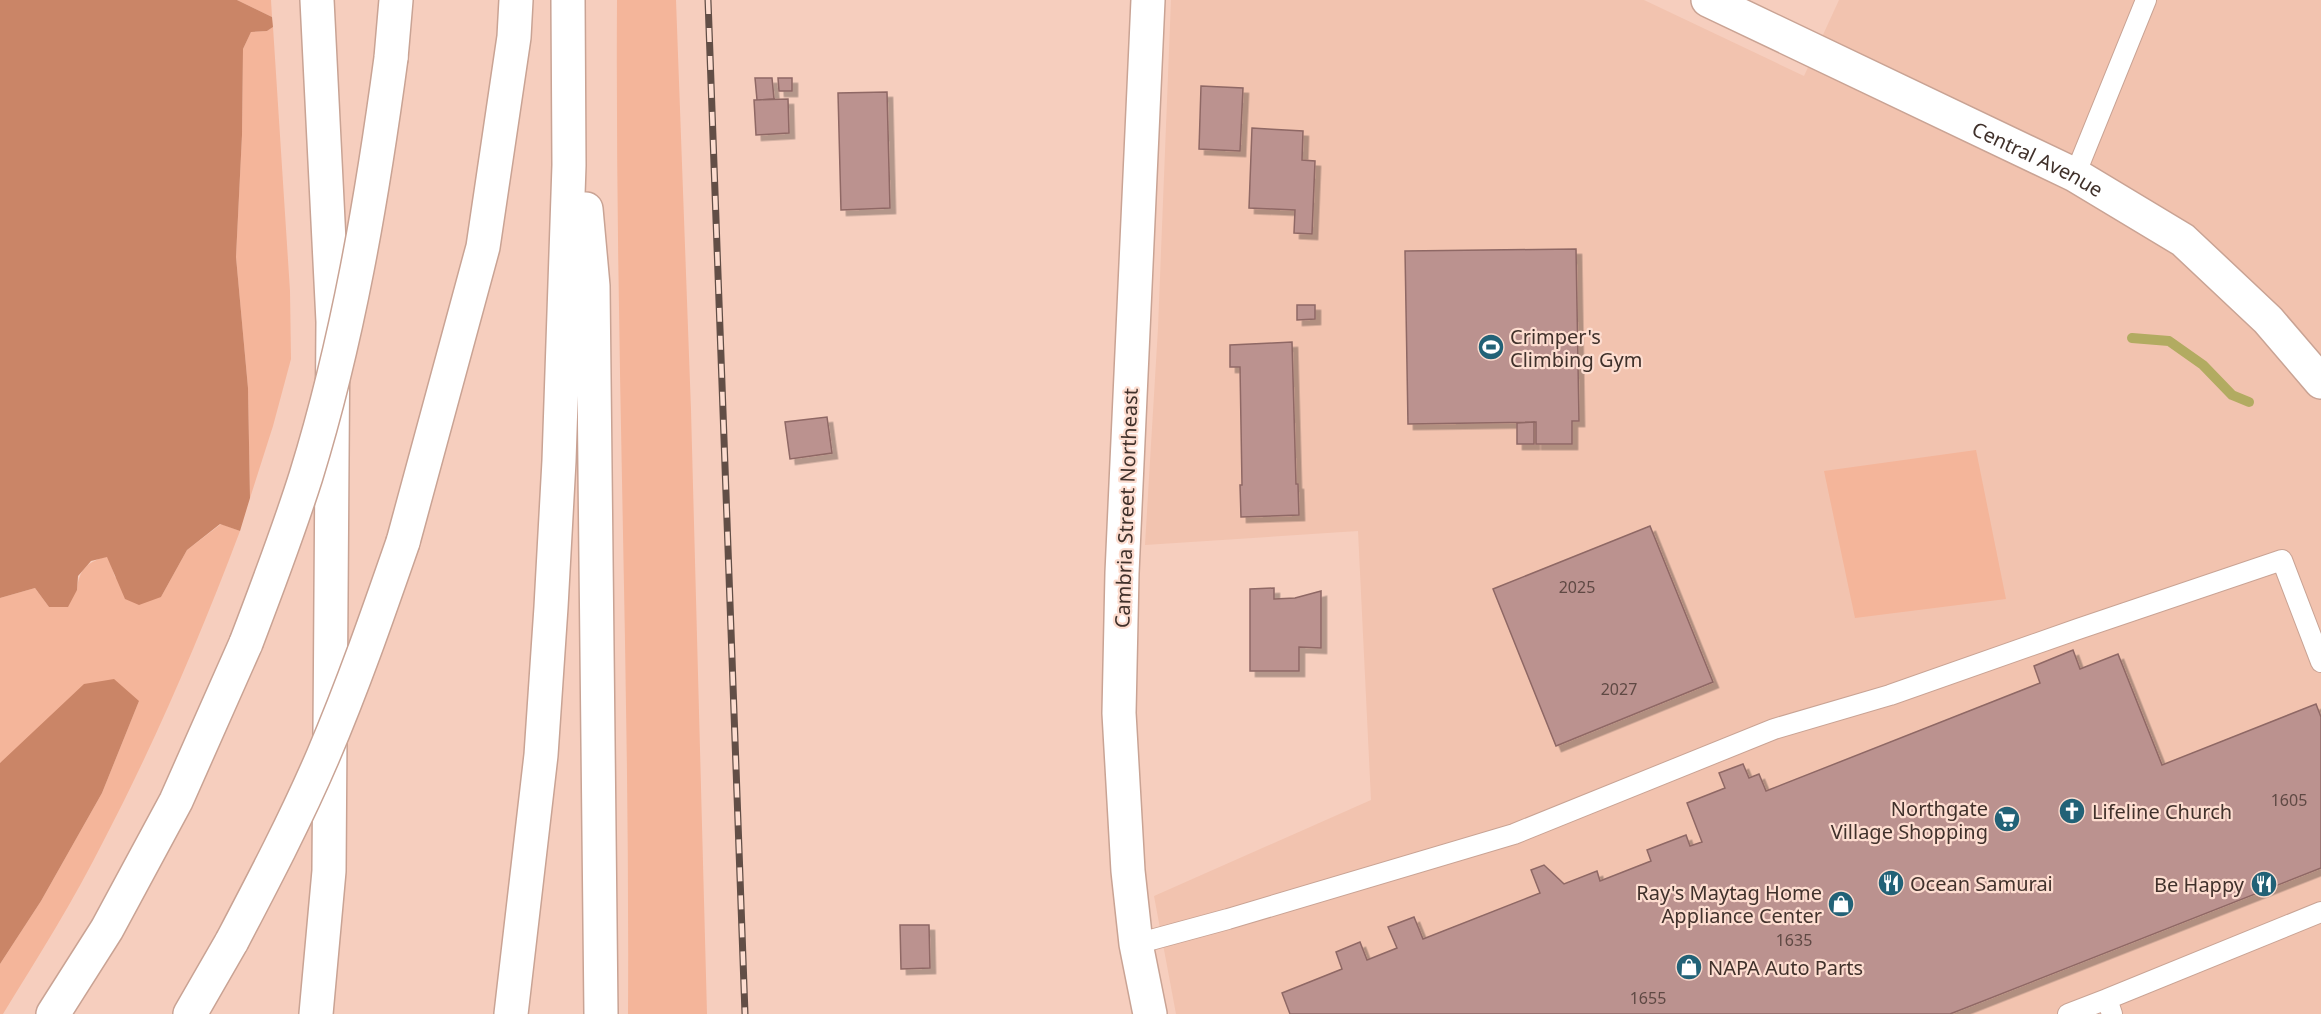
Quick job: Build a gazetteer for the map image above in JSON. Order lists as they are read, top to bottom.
{
  "streets": {
    "main road": ["Central Avenue", "Cambria Street Northeast"]
  },
  "places": {
    "sports": ["Crimper's Climbing Gym"],
    "church": ["Lifeline Church"],
    "supermarket": ["Northgate Village Shopping"],
    "restaurant": ["Ocean Samurai", "Be Happy"],
    "shop": ["Ray's Maytag Home Appliance Center", "NAPA Auto Parts"]
  },
  "house_numbers": [
    "2025",
    "2027",
    "1605",
    "1635",
    "1655"
  ]
}
